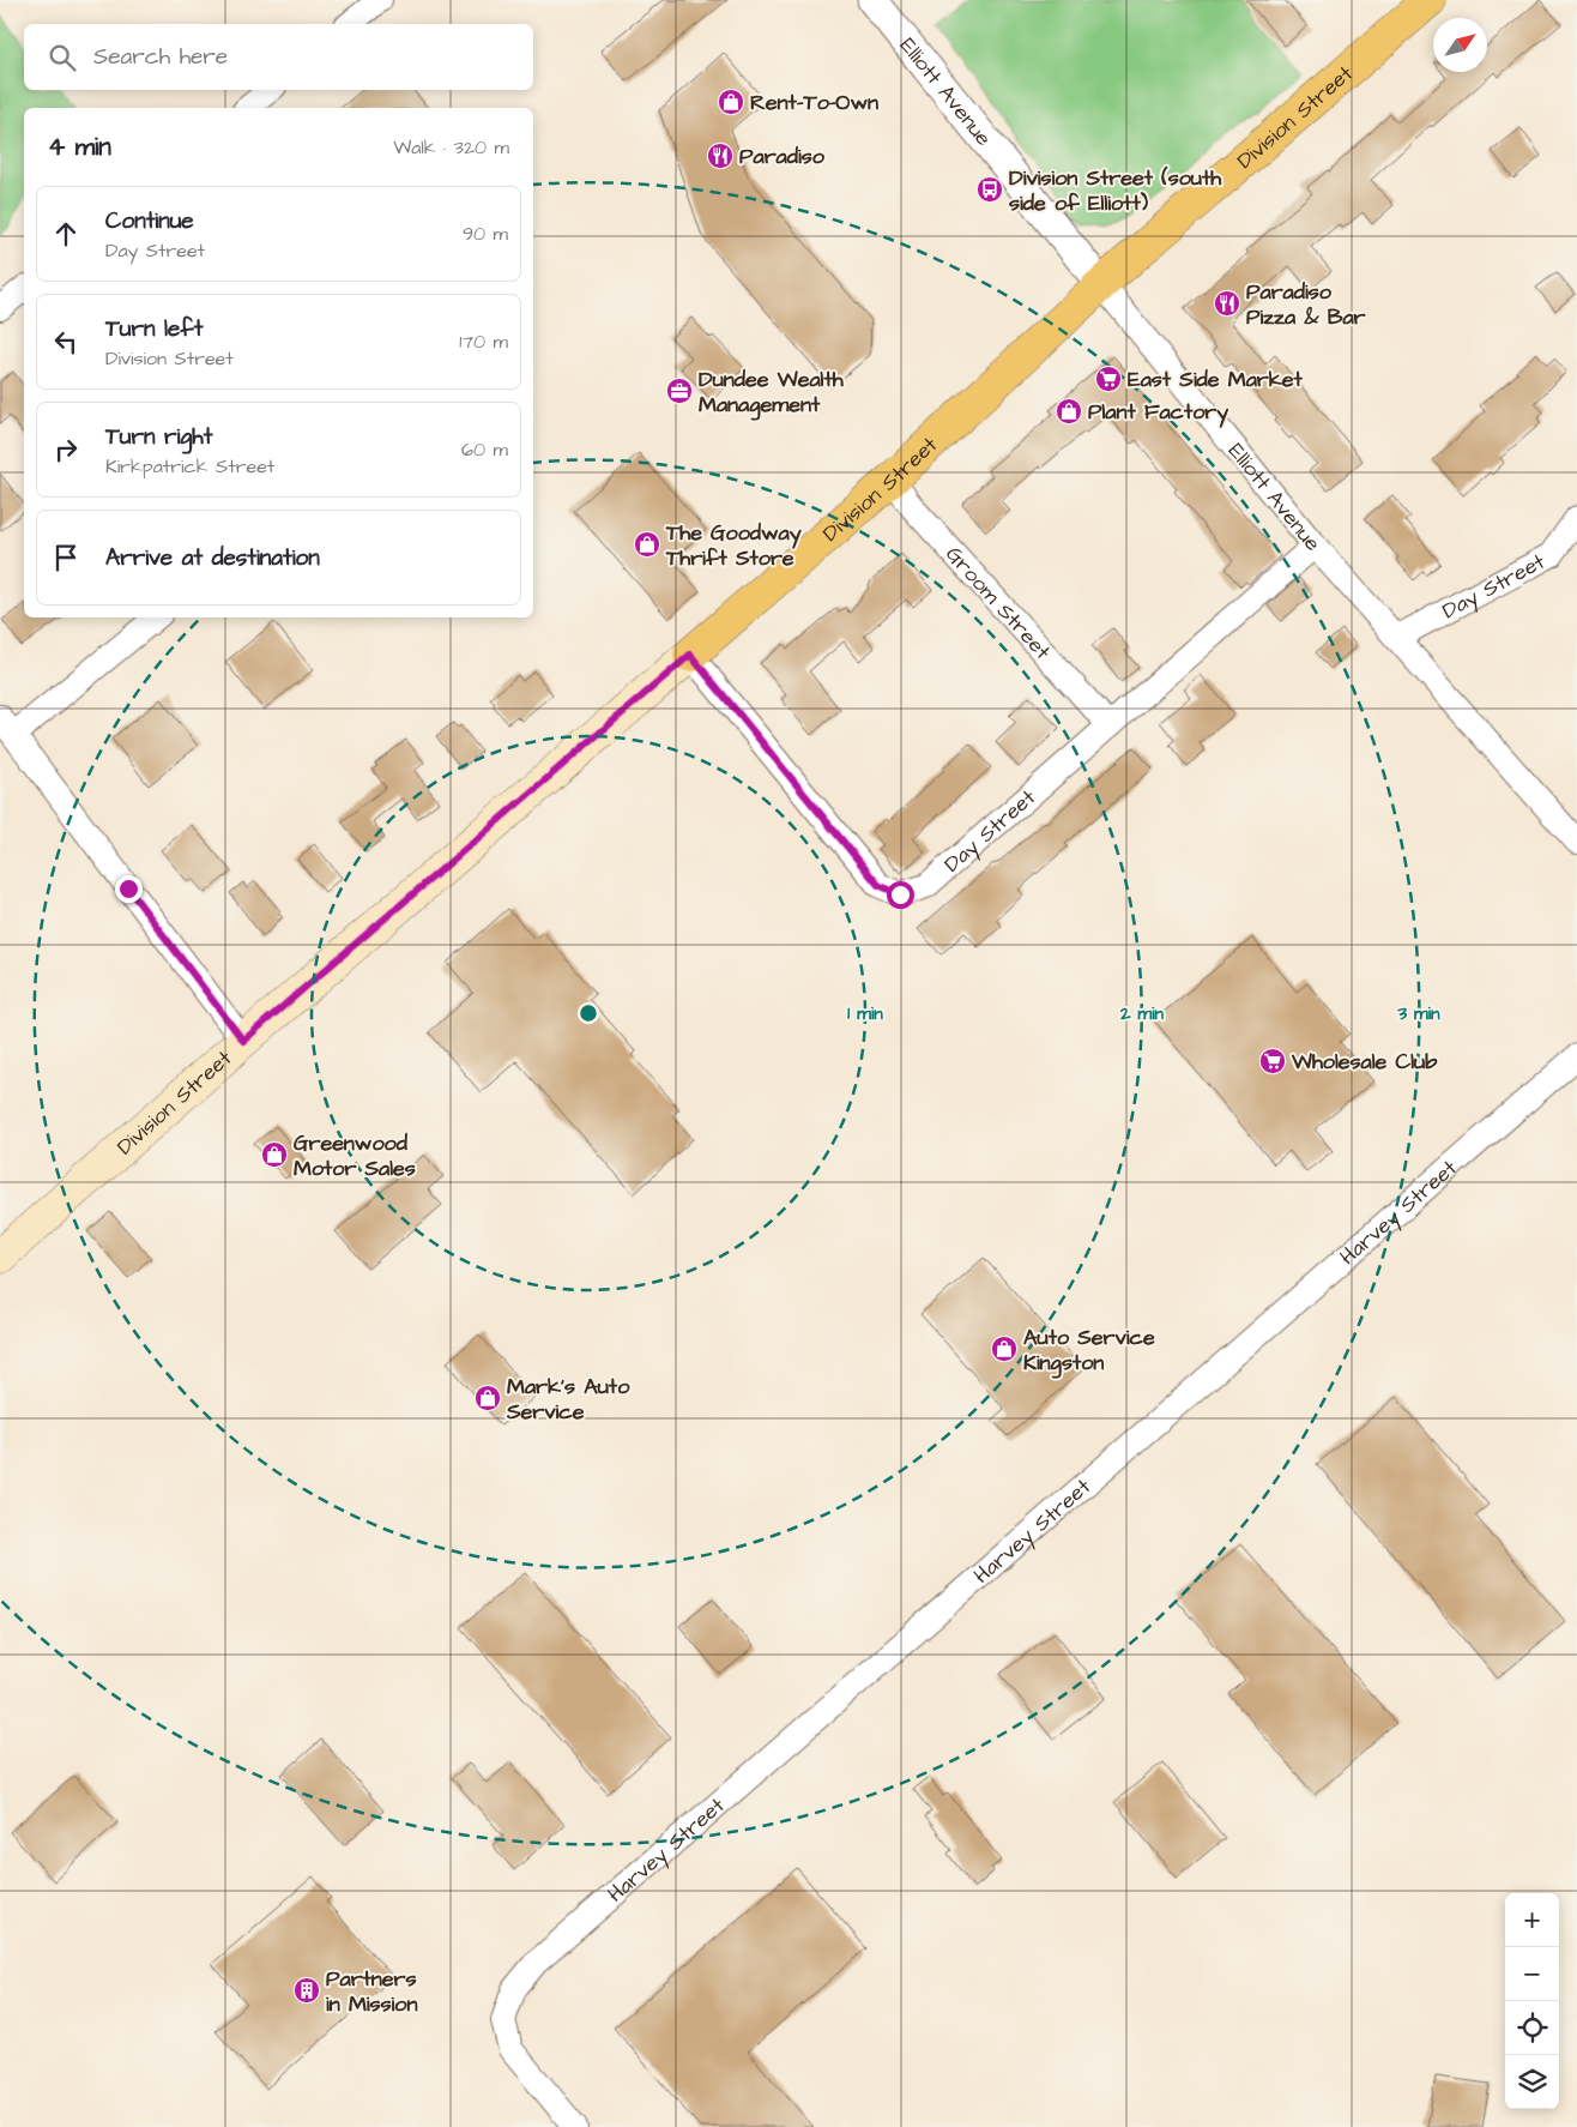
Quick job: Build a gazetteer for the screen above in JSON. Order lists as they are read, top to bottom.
{
  "streets": {
    "main road": ["Division Street"],
    "street": [
      "Elliott Avenue",
      "Day Street",
      "Groom Street",
      "Harvey Street"
    ]
  },
  "crossings": [
    ["Elliott Avenue", "Division Street"],
    ["Elliott Avenue", "Day Street"],
    ["Division Street", "Day Street"],
    ["Division Street", "Groom Street"],
    ["Day Street", "Groom Street"]
  ],
  "places": {
    "shop": [
      "Rent-To-Own",
      "Plant Factory",
      "The Goodway Thrift Store",
      "Greenwood Motor Sales",
      "Auto Service Kingston",
      "Mark's Auto Service"
    ],
    "restaurant": ["Paradiso", "Paradiso Pizza & Bar"],
    "bus stop": ["Division Street (south side of Elliott)"],
    "supermarket": ["East Side Market", "Wholesale Club"],
    "office": ["Dundee Wealth Management"],
    "building": ["Partners in Mission"]
  },
  "north": "top right",
  "page": {
    "search": "Search here",
    "heading": ["4 min", "Walk · 320 m"],
    "list": [
      ["Continue", "Day Street", "90 m"],
      ["Turn left", "Division Street", "170 m"],
      ["Turn right", "Kirkpatrick Street", "60 m"],
      "Arrive at destination"
    ],
    "map_buttons": ["+", "−"]
  },
  "rings": ["1 min", "2 min", "3 min"]
}
